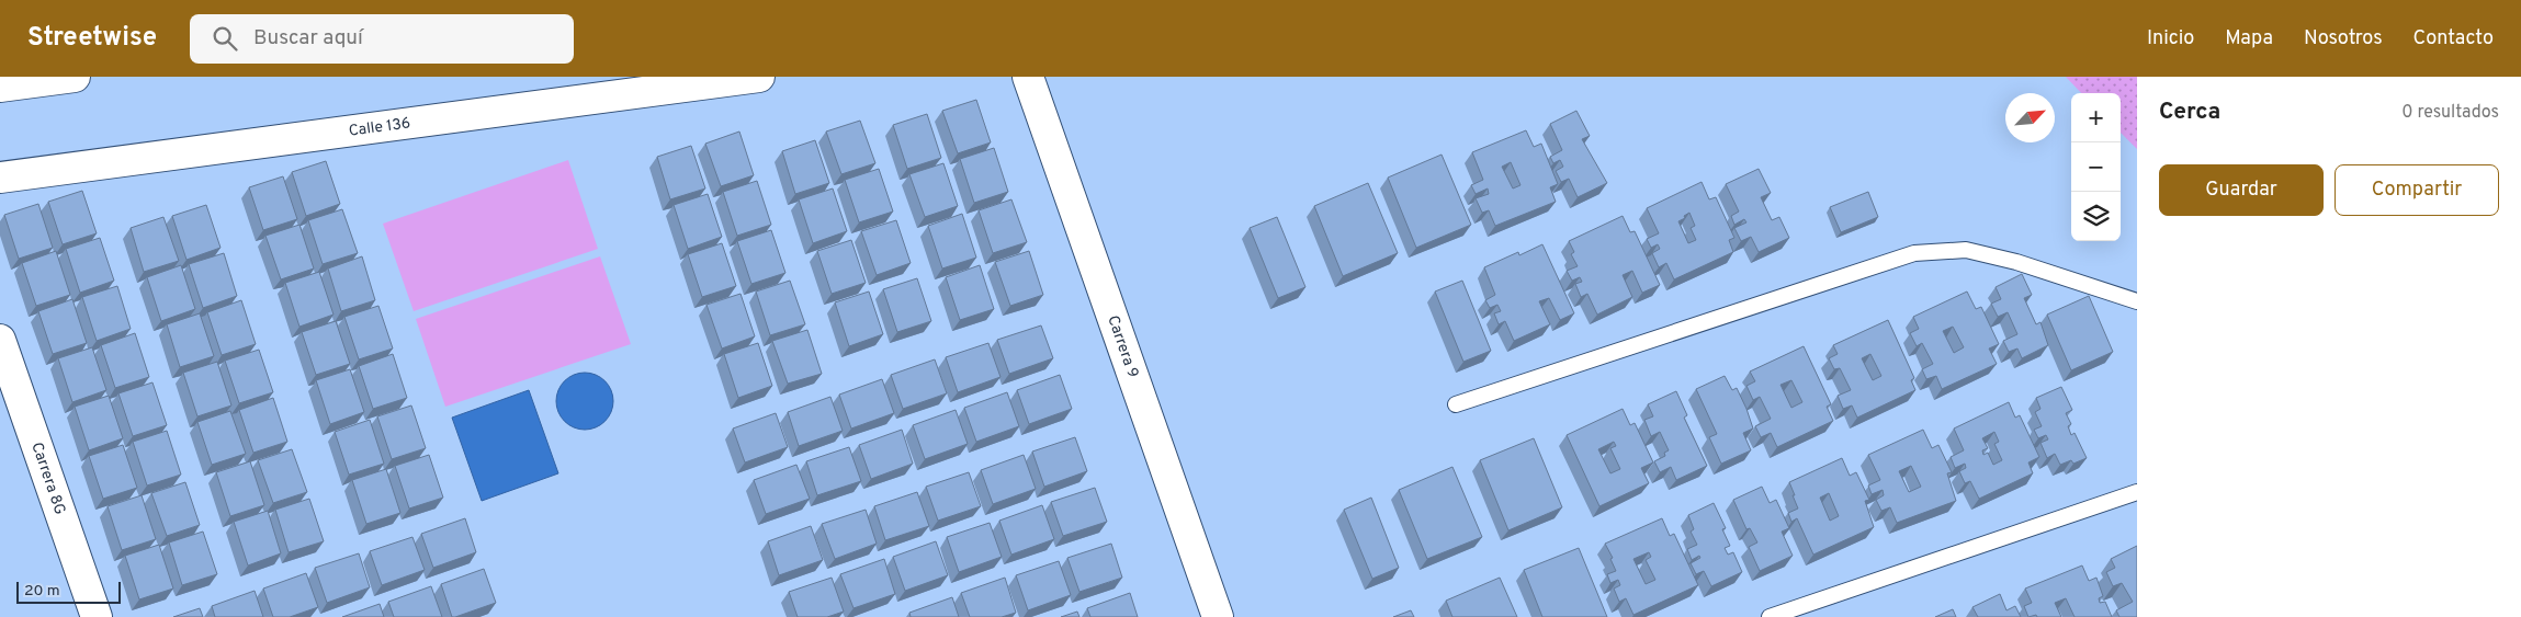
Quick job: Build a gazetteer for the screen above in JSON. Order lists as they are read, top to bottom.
{
  "streets": {
    "street": ["Calle 136", "Carrera 9", "Carrera 8G"]
  },
  "scale_bar": "20 m",
  "north": "top right",
  "page": {
    "header": "Streetwise",
    "search": "Buscar aquí",
    "nav": [
      "Inicio",
      "Mapa",
      "Nosotros",
      "Contacto"
    ],
    "heading": ["Cerca", "0 resultados"],
    "map_buttons": ["+", "−"],
    "buttons": ["Guardar", "Compartir"],
    "scale": "20 m"
  }
}
